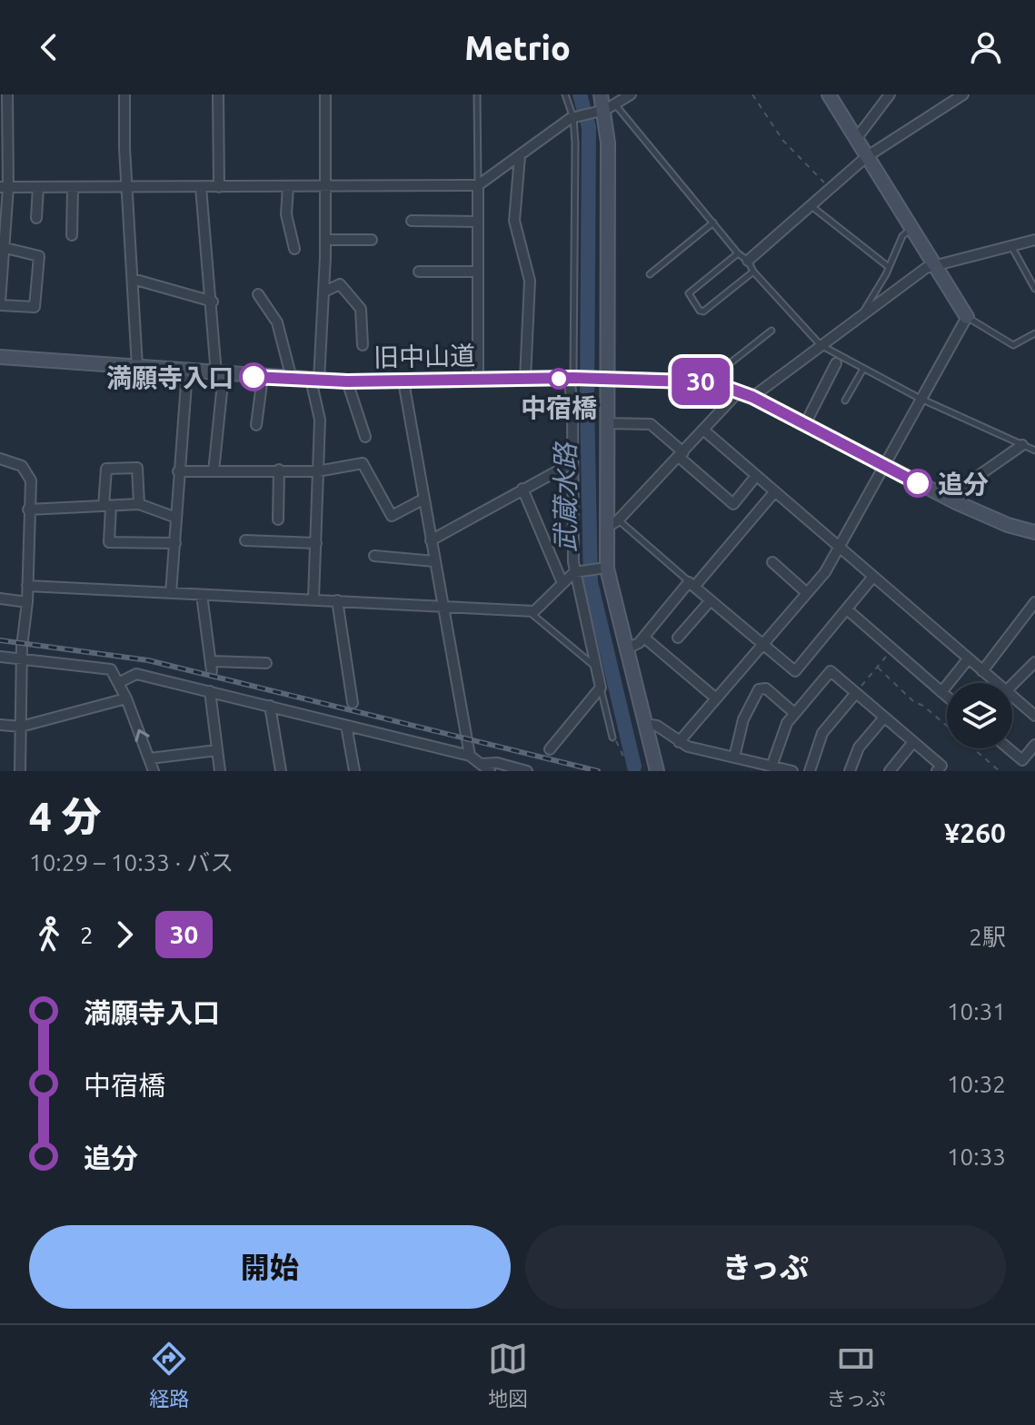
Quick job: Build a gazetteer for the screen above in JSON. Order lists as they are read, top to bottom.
{
  "streets": {
    "main road": ["旧中山道"]
  },
  "water": ["武蔵水路"],
  "places": ["満願寺入口", "中宿橋", "追分"],
  "lines": ["bus line 30"],
  "page": {
    "header": "Metrio",
    "on_map": "30",
    "heading": ["4 分", "10:29 – 10:33 · バス", "¥260"],
    "legs": ["2", "30", "2駅"],
    "list": [
      {
        "name": "満願寺入口",
        "value": "10:31"
      },
      {
        "name": "中宿橋",
        "value": "10:32"
      },
      {
        "name": "追分",
        "value": "10:33"
      }
    ],
    "buttons": ["開始", "きっぷ"],
    "tabs": ["経路", "地図", "きっぷ"]
  }
}
